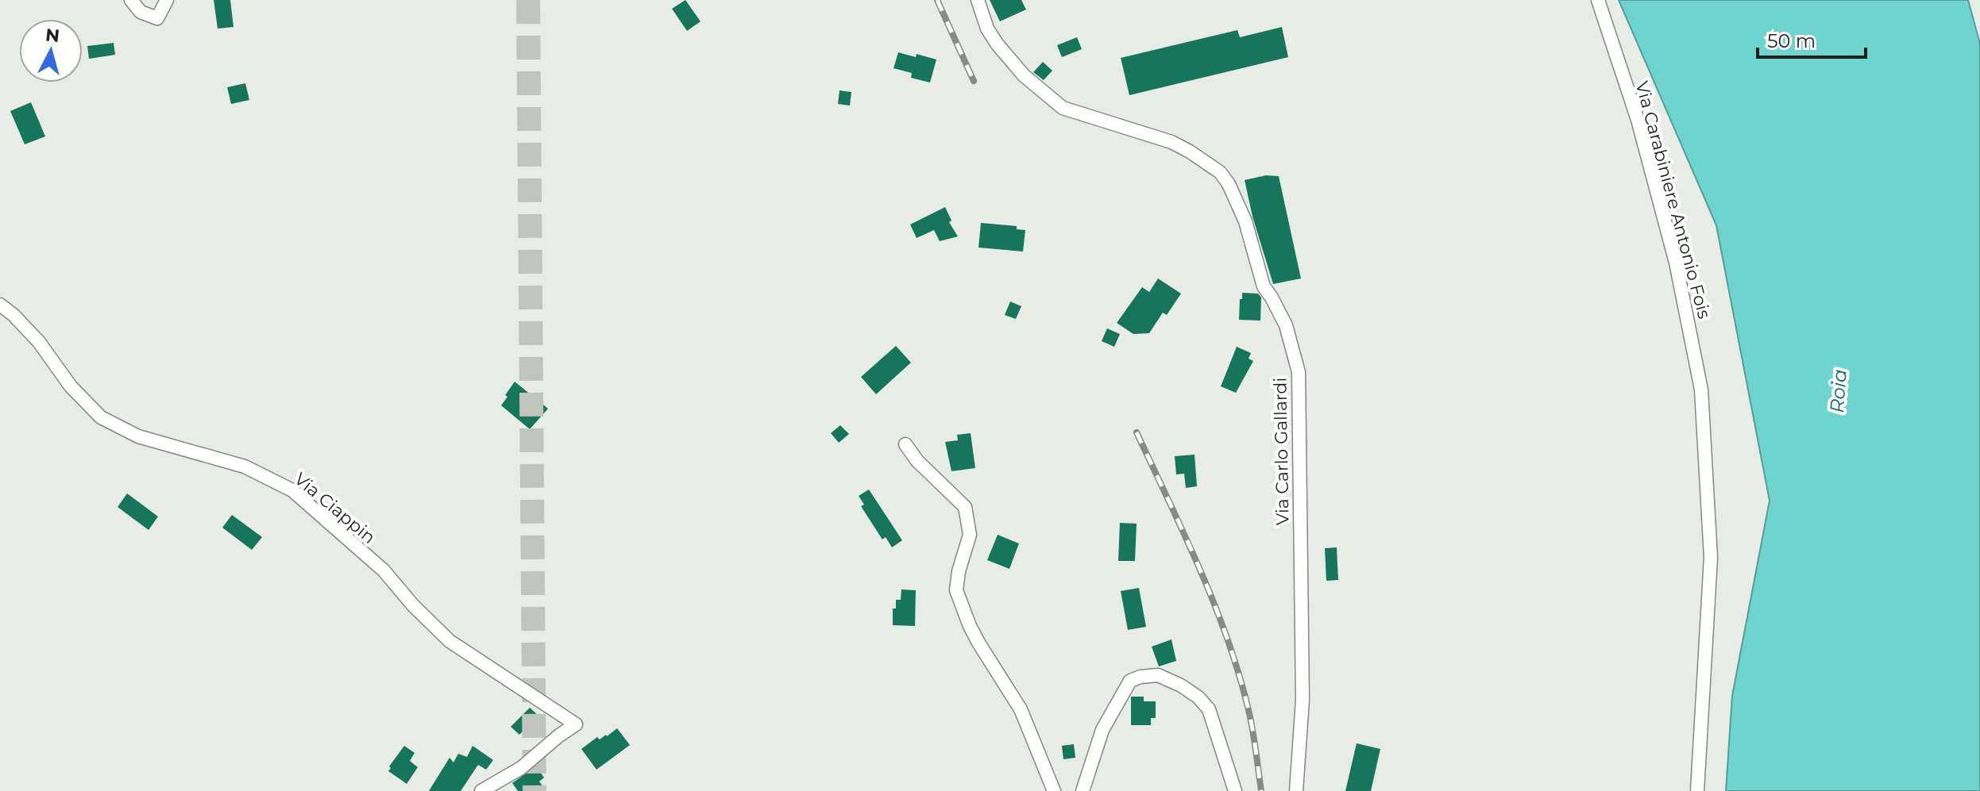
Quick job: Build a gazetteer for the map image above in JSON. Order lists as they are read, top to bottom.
{
  "streets": {
    "street": ["Via Carabiniere Antonio Fois", "Via Carlo Gallardi", "Via Ciappin"]
  },
  "water": ["Roia"],
  "scale_bar": "50 m",
  "north": "top"
}
